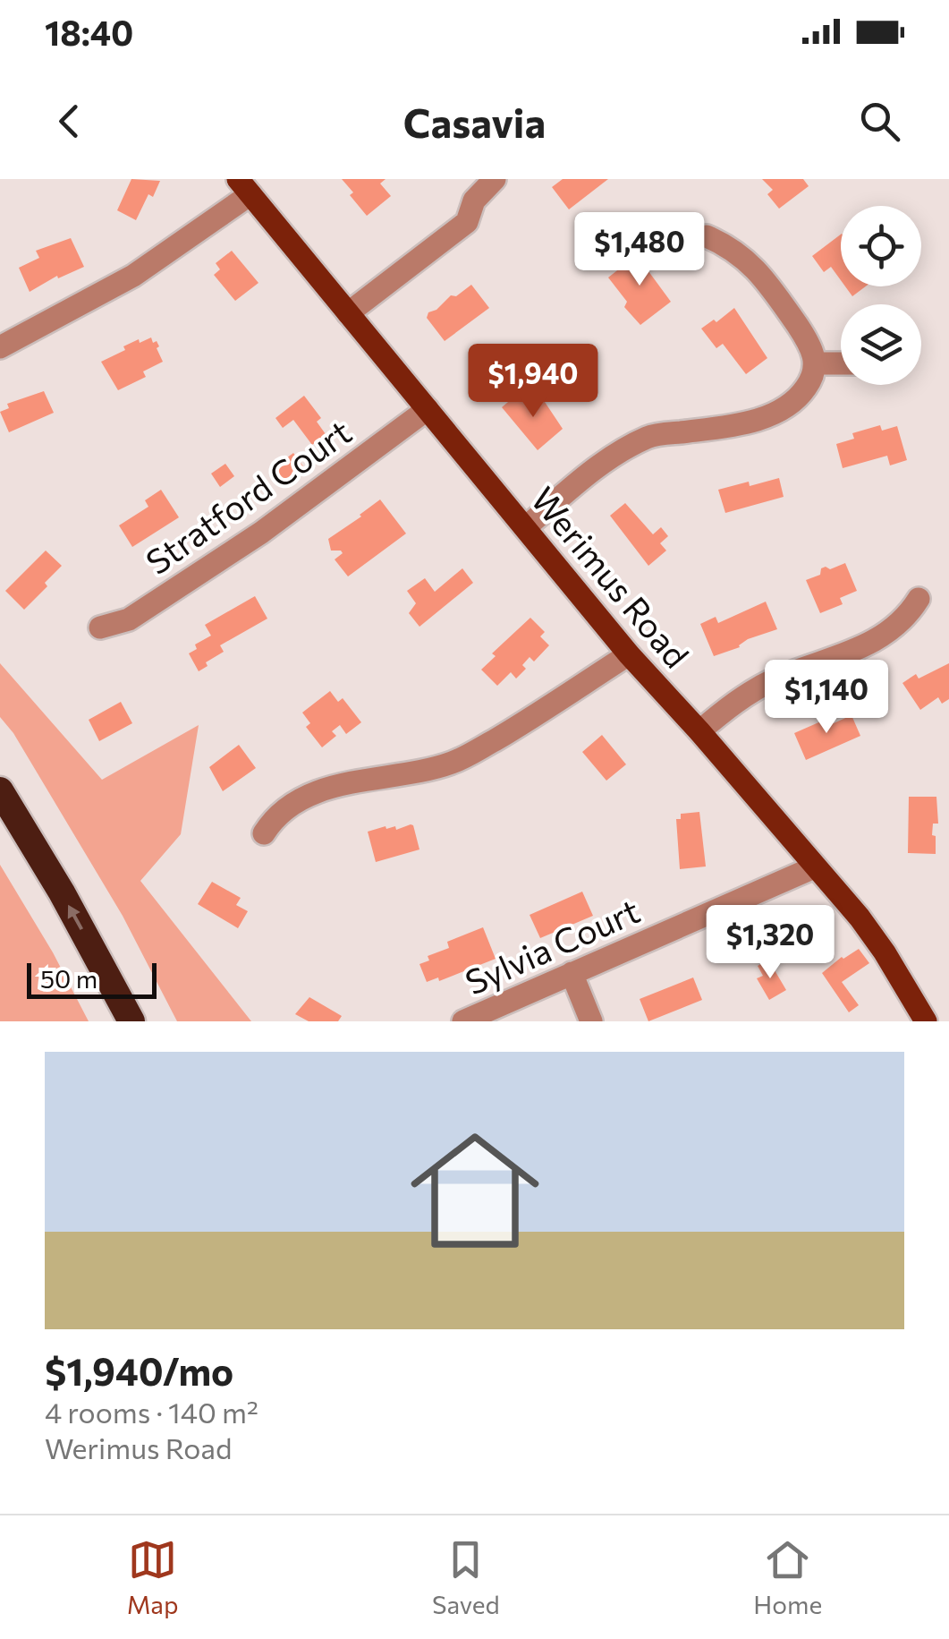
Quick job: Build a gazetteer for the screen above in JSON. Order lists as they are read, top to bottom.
{
  "streets": {
    "main road": ["Werimus Road"],
    "street": ["Stratford Court", "Sylvia Court"]
  },
  "crossings": [
    ["Stratford Court", "Werimus Road"],
    ["Werimus Road", "Sylvia Court"]
  ],
  "scale_bar": "50 m",
  "page": {
    "status": "18:40",
    "header": "Casavia",
    "price": [
      "$1,480",
      "$1,940",
      "$1,140",
      "$1,320"
    ],
    "scale": "50 m",
    "list": [
      {
        "name": "$1,940/mo",
        "note": "4 rooms · 140 m² · Werimus Road"
      }
    ],
    "tabs": ["Map", "Saved", "Home"]
  }
}
